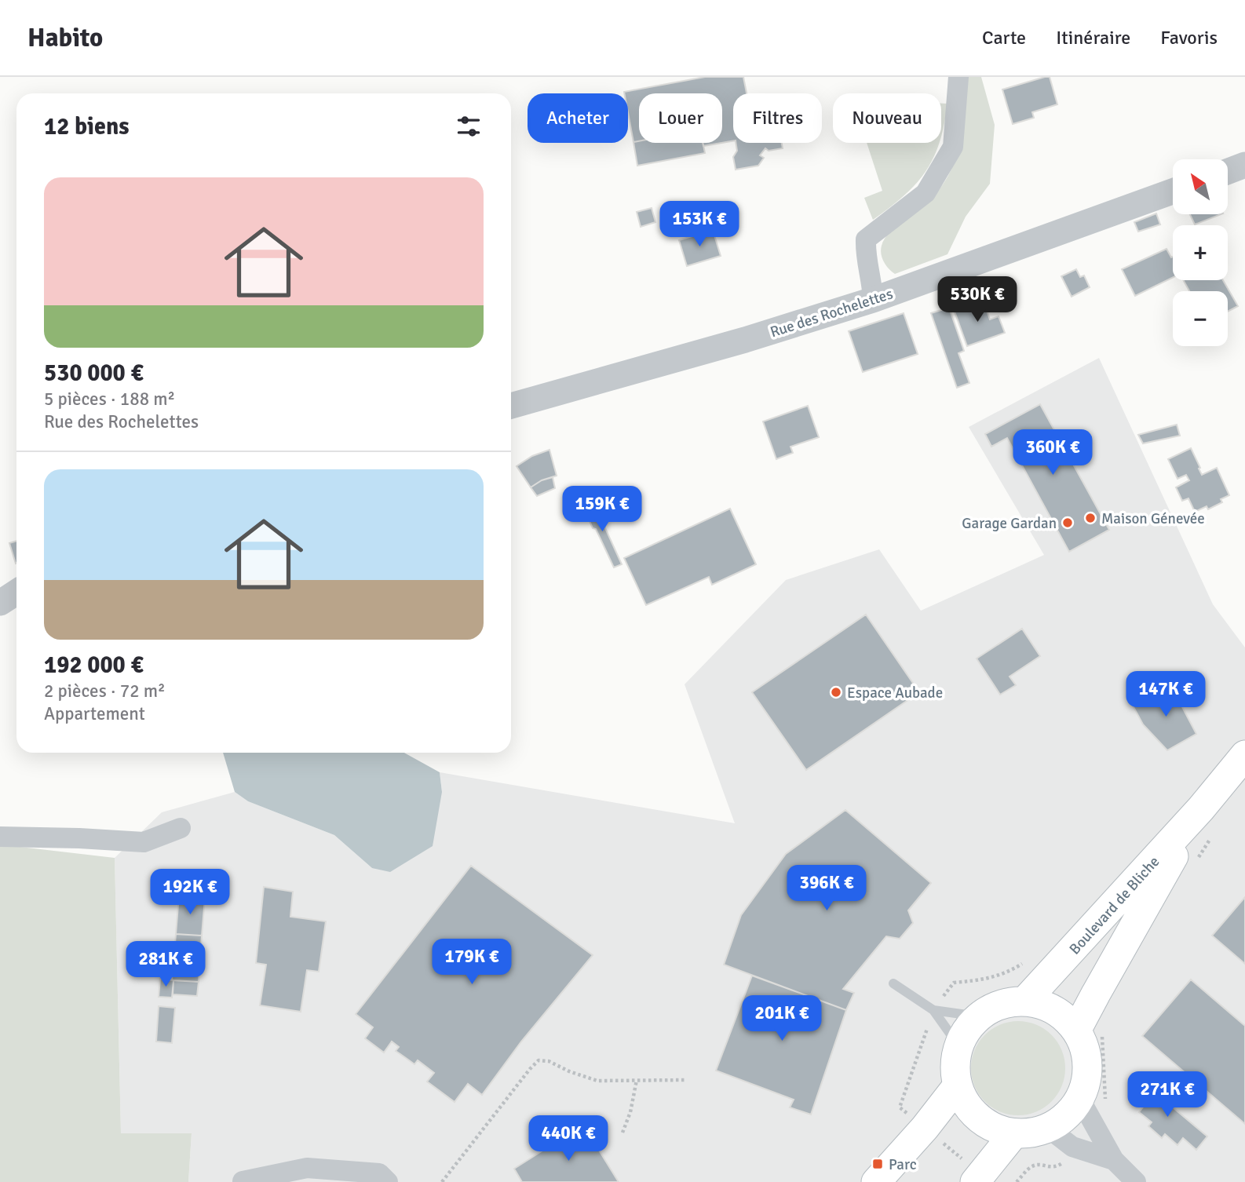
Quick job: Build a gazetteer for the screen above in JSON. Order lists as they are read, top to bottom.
{
  "streets": {
    "main road": ["Boulevard de Bliche"],
    "street": ["Rue des Rochelettes"]
  },
  "places": {
    "other": ["Maison Génevée", "Garage Gardan", "Espace Aubade"],
    "transit": ["Parc"]
  },
  "north": "top left",
  "page": {
    "header": "Habito",
    "nav": ["Carte", "Itinéraire", "Favoris"],
    "chip": [
      "Acheter",
      "Louer",
      "Filtres",
      "Nouveau"
    ],
    "heading": "12 biens",
    "map_buttons": ["+", "−"],
    "list": [
      {
        "name": "530 000 €",
        "note": "5 pièces · 188 m² · Rue des Rochelettes"
      },
      {
        "name": "192 000 €",
        "note": "2 pièces · 72 m² · Appartement"
      }
    ],
    "price": [
      "153K €",
      "530K €",
      "360K €",
      "159K €",
      "147K €",
      "396K €",
      "192K €",
      "179K €",
      "281K €",
      "201K €",
      "271K €",
      "440K €"
    ]
  }
}
